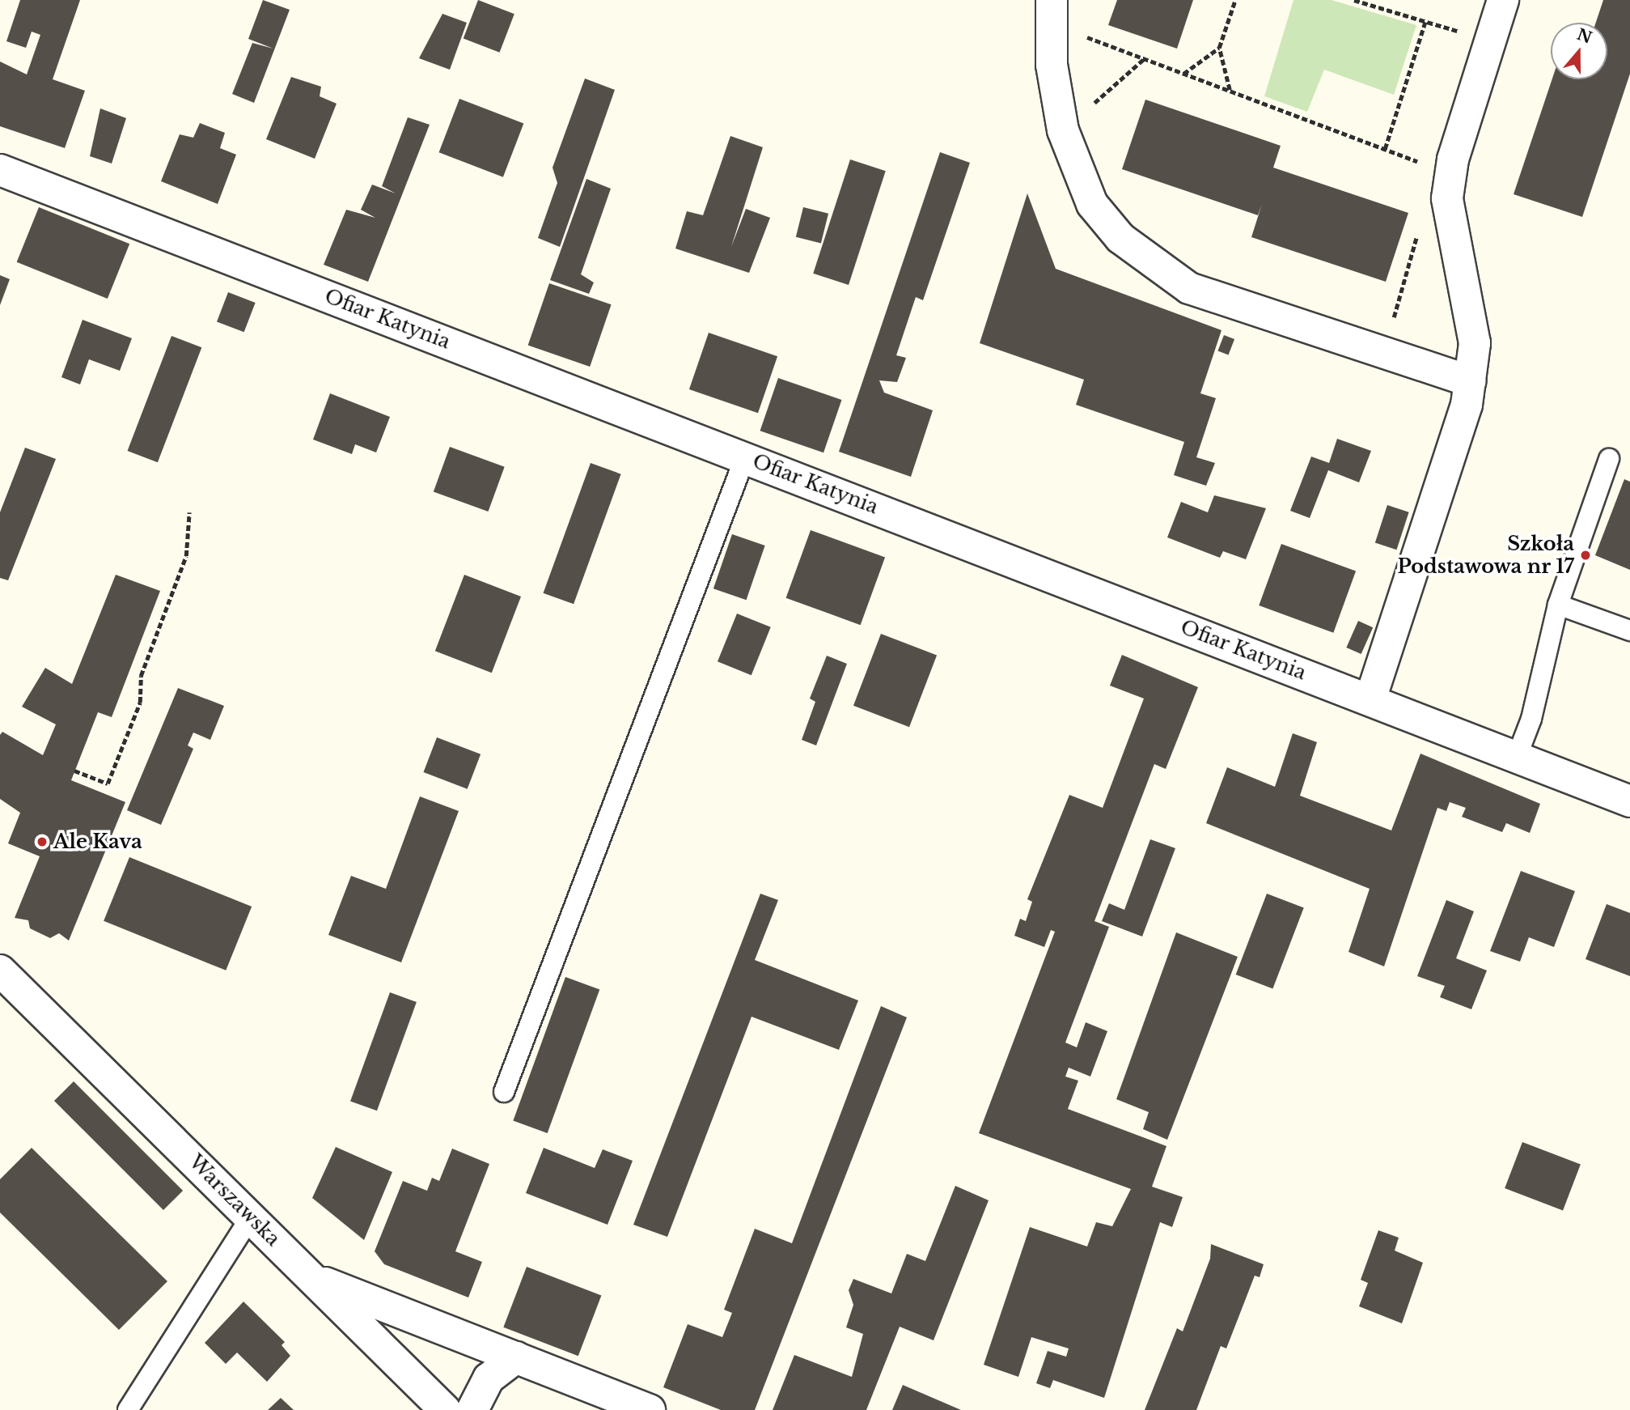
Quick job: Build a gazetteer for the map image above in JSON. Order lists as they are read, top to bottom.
{
  "streets": {
    "street": ["Ofiar Katynia", "Warszawska"]
  },
  "places": ["Szkoła Podstawowa nr 17", "Ale Kava"],
  "north": "top"
}
